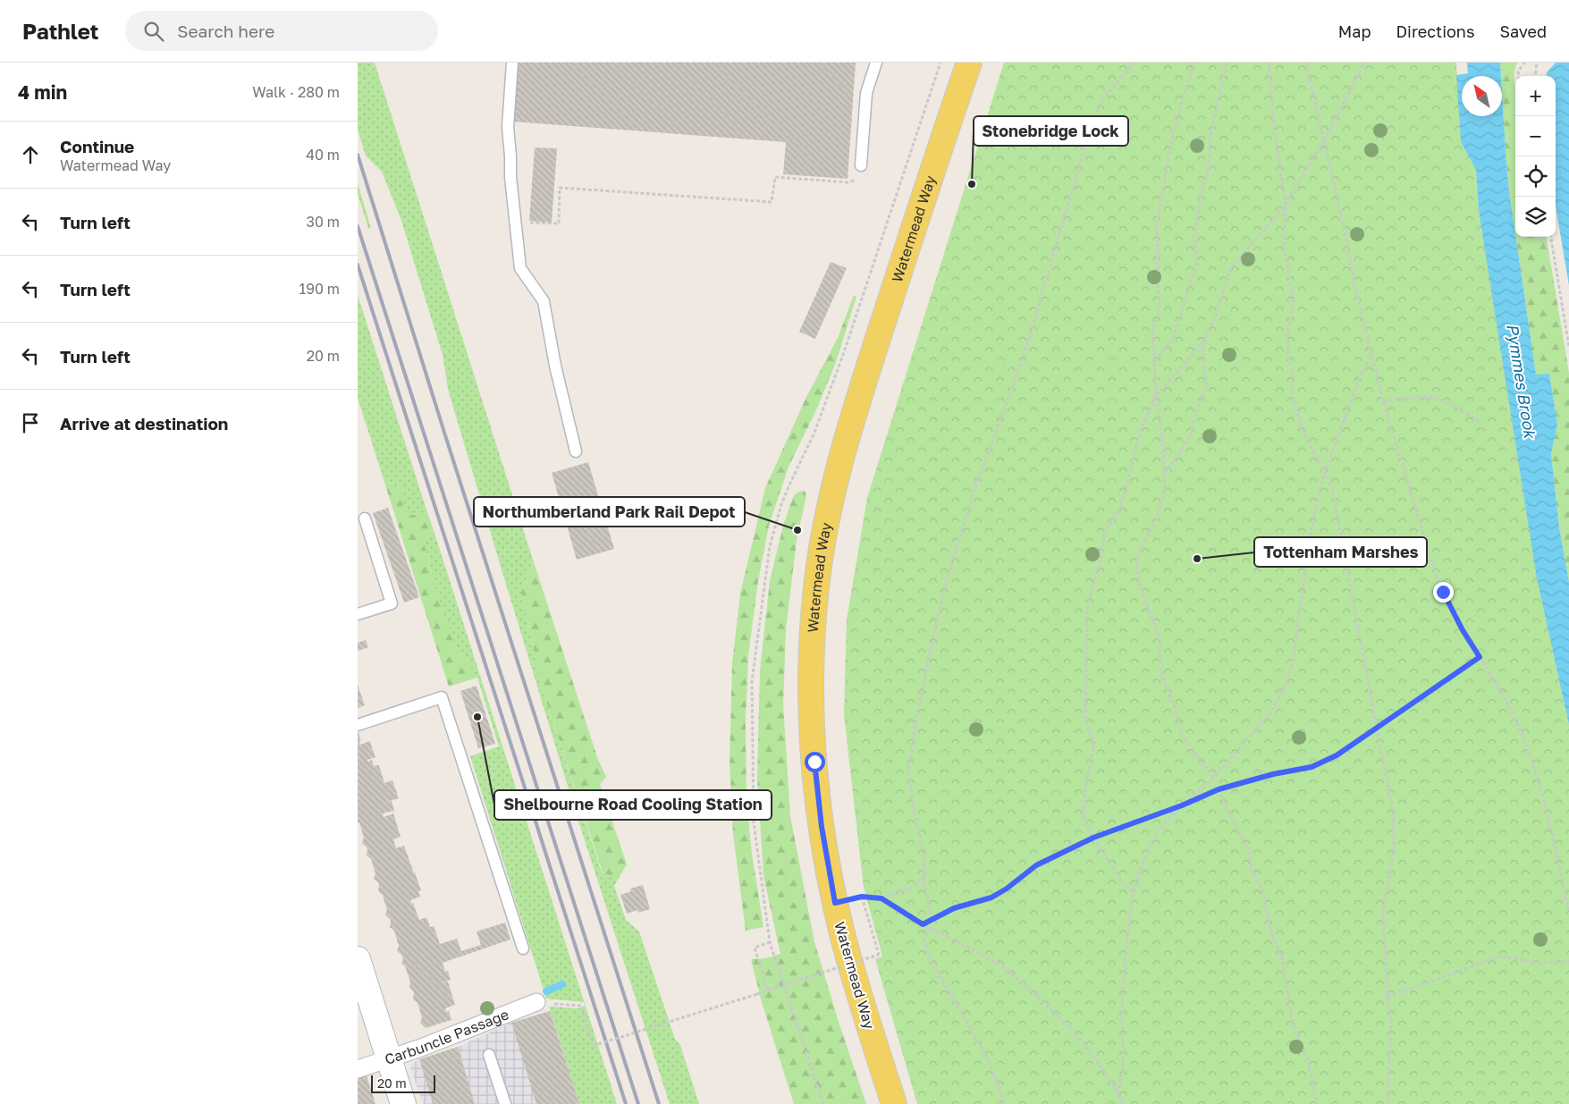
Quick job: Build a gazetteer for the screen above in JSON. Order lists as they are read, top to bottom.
{
  "streets": {
    "main road": ["Watermead Way"],
    "street": ["Carbuncle Passage"]
  },
  "water": ["Pymmes Brook"],
  "places": [
    "Stonebridge Lock",
    "Northumberland Park Rail Depot",
    "Tottenham Marshes",
    "Shelbourne Road Cooling Station"
  ],
  "scale_bar": "20 m",
  "north": "top left",
  "page": {
    "header": "Pathlet",
    "search": "Search here",
    "nav": ["Map", "Directions", "Saved"],
    "heading": ["4 min", "Walk · 280 m"],
    "map_buttons": ["+", "−"],
    "list": [
      ["Continue", "Watermead Way", "40 m"],
      ["Turn left", "30 m"],
      ["Turn left", "190 m"],
      ["Turn left", "20 m"],
      "Arrive at destination"
    ],
    "scale": "20 m"
  }
}
